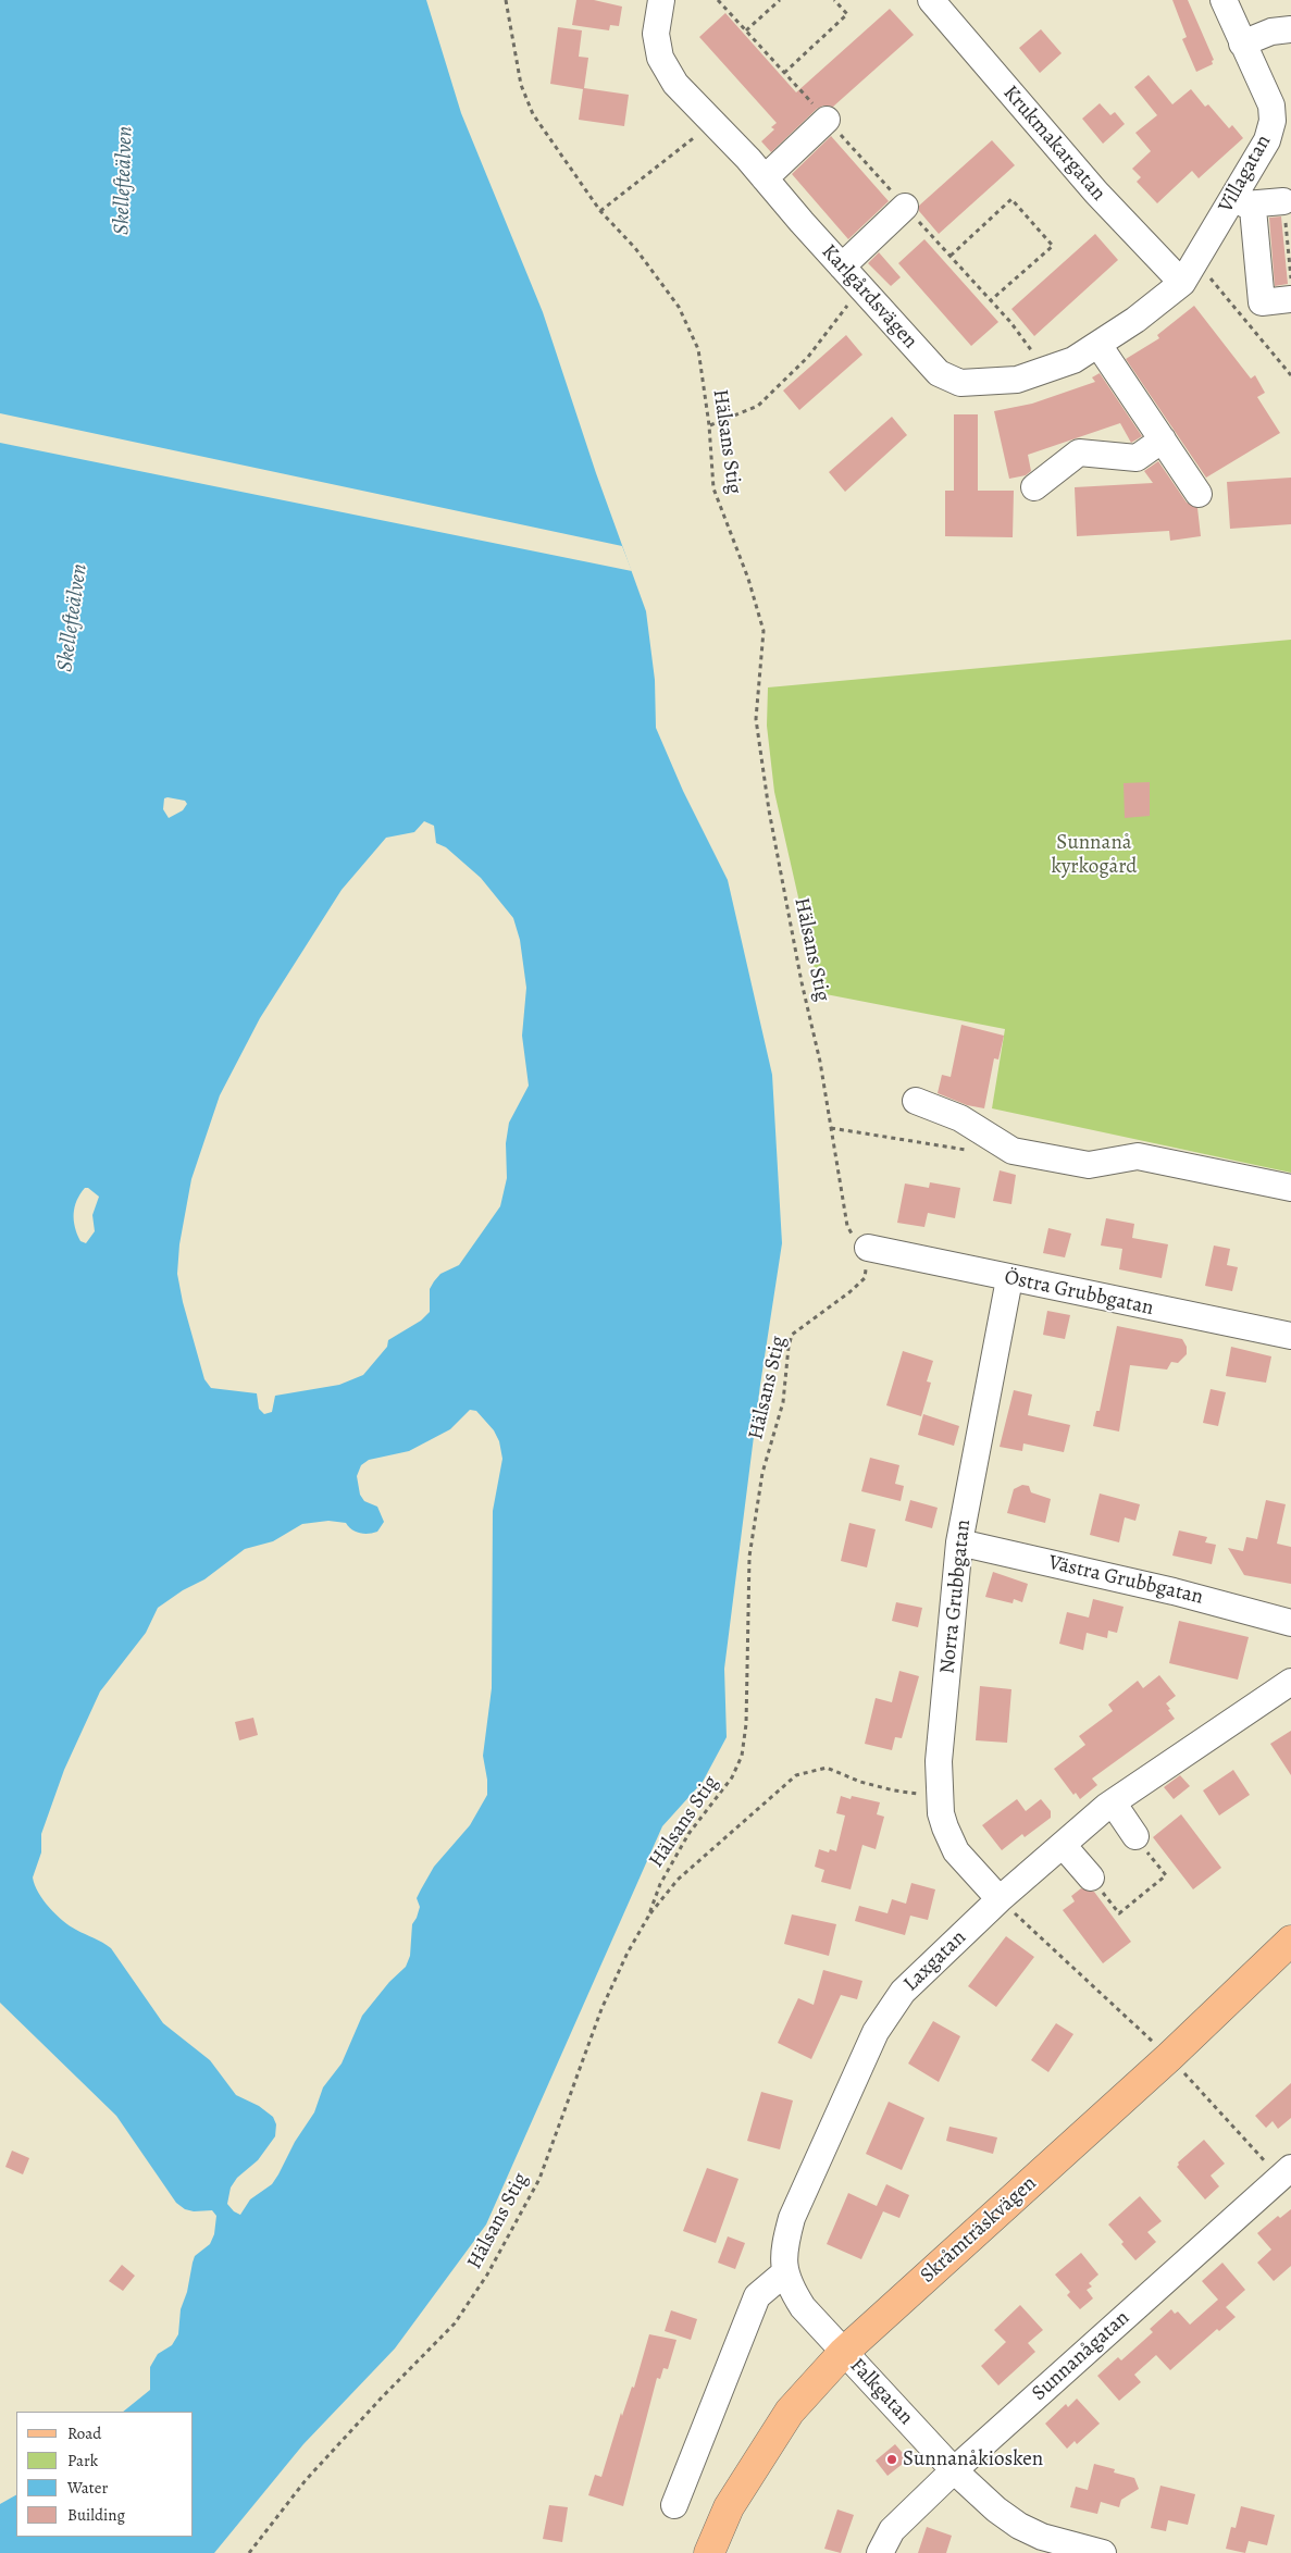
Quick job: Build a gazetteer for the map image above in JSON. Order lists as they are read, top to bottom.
{
  "streets": {
    "main road": ["Skråmträskvägen"],
    "street": [
      "Krukmakargatan",
      "Villagatan",
      "Karlgårdsvägen",
      "Östra Grubbgatan",
      "Västra Grubbgatan",
      "Norra Grubbgatan",
      "Laxgatan",
      "Sunnanågatan",
      "Falkgatan"
    ],
    "path": ["Hälsans Stig"]
  },
  "crossings": [
    ["Krukmakargatan", "Villagatan"],
    ["Krukmakargatan", "Karlgårdsvägen"],
    ["Villagatan", "Karlgårdsvägen"],
    ["Hälsans Stig", "Östra Grubbgatan"],
    ["Östra Grubbgatan", "Norra Grubbgatan"],
    ["Västra Grubbgatan", "Norra Grubbgatan"],
    ["Norra Grubbgatan", "Laxgatan"],
    ["Laxgatan", "Skråmträskvägen"],
    ["Laxgatan", "Falkgatan"],
    ["Skråmträskvägen", "Falkgatan"],
    ["Sunnanågatan", "Falkgatan"]
  ],
  "water": ["Skellefteälven"],
  "parks": ["Sunnanå kyrkogård"],
  "places": ["Sunnanåkiosken"],
  "legend": [
    "Road",
    "Park",
    "Water",
    "Building"
  ]
}
